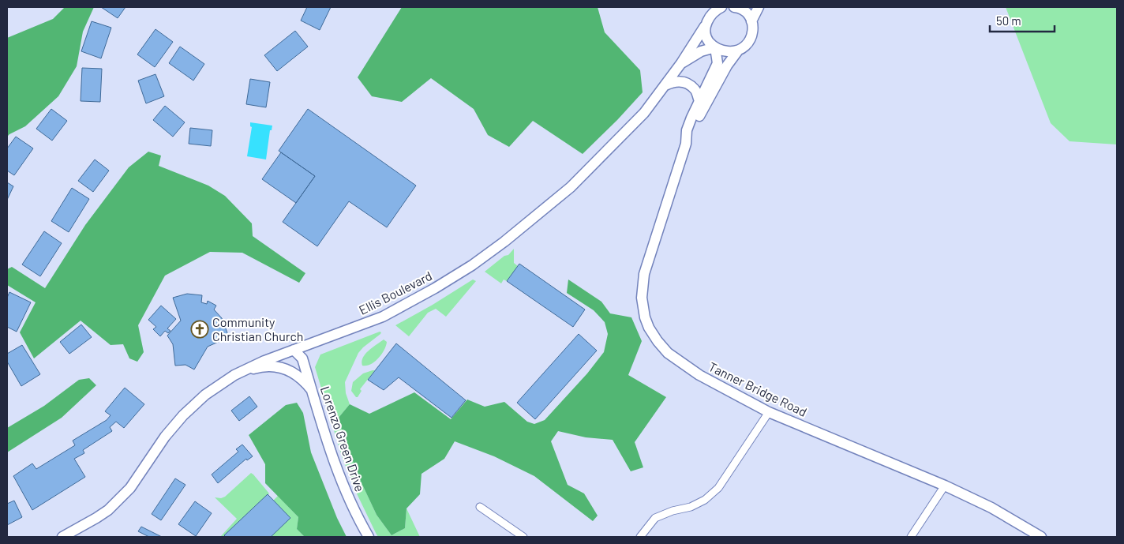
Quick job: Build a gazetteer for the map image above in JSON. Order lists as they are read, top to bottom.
{
  "streets": {
    "main road": ["Ellis Boulevard", "Tanner Bridge Road", "Lorenzo Green Drive"]
  },
  "crossings": [
    ["Ellis Boulevard", "Tanner Bridge Road"],
    ["Ellis Boulevard", "Lorenzo Green Drive"]
  ],
  "places": {
    "church": ["Community Christian Church"]
  },
  "scale_bar": "50 m"
}
